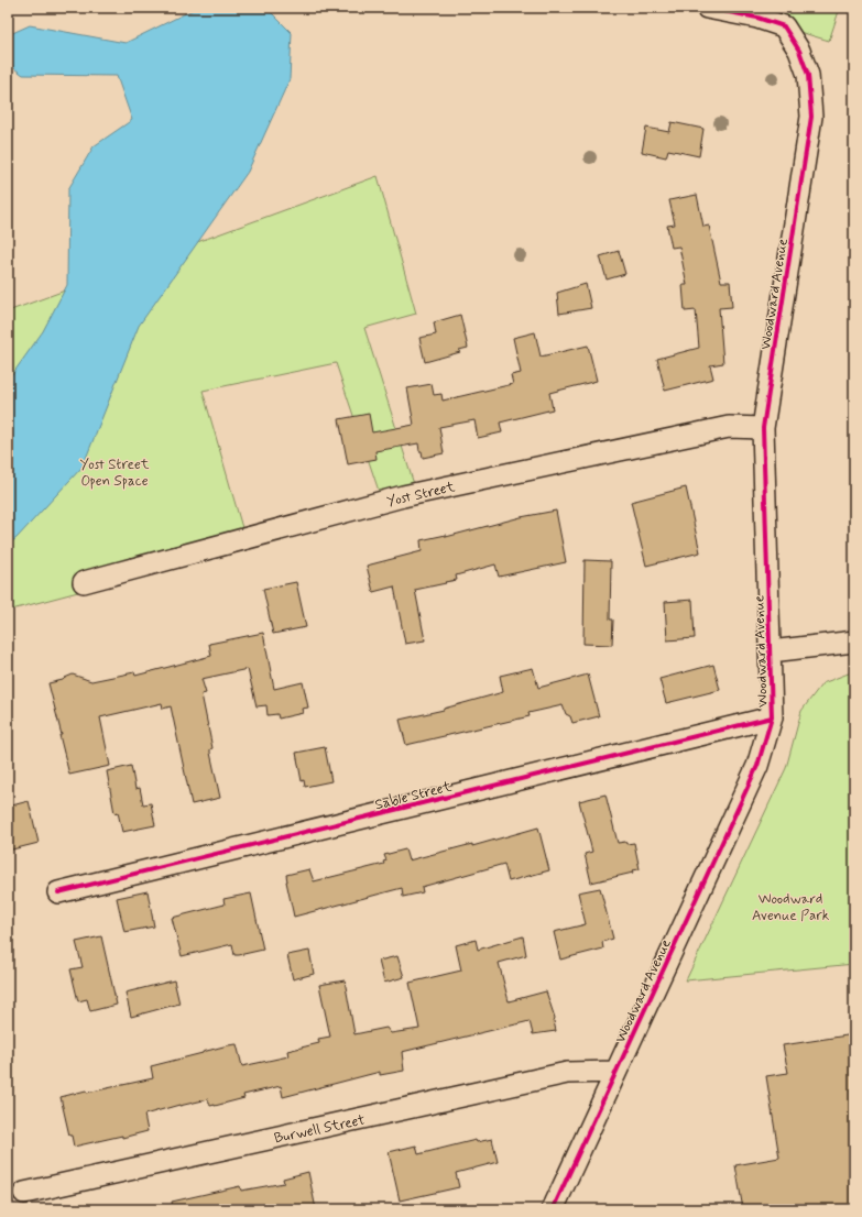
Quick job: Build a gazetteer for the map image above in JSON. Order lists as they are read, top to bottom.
{
  "streets": {
    "street": [
      "Woodward Avenue",
      "Yost Street",
      "Sable Street",
      "Burwell Street"
    ]
  },
  "crossings": [
    ["Woodward Avenue", "Yost Street"],
    ["Woodward Avenue", "Sable Street"],
    ["Woodward Avenue", "Burwell Street"]
  ],
  "parks": ["Yost Street Open Space", "Woodward Avenue Park"]
}
